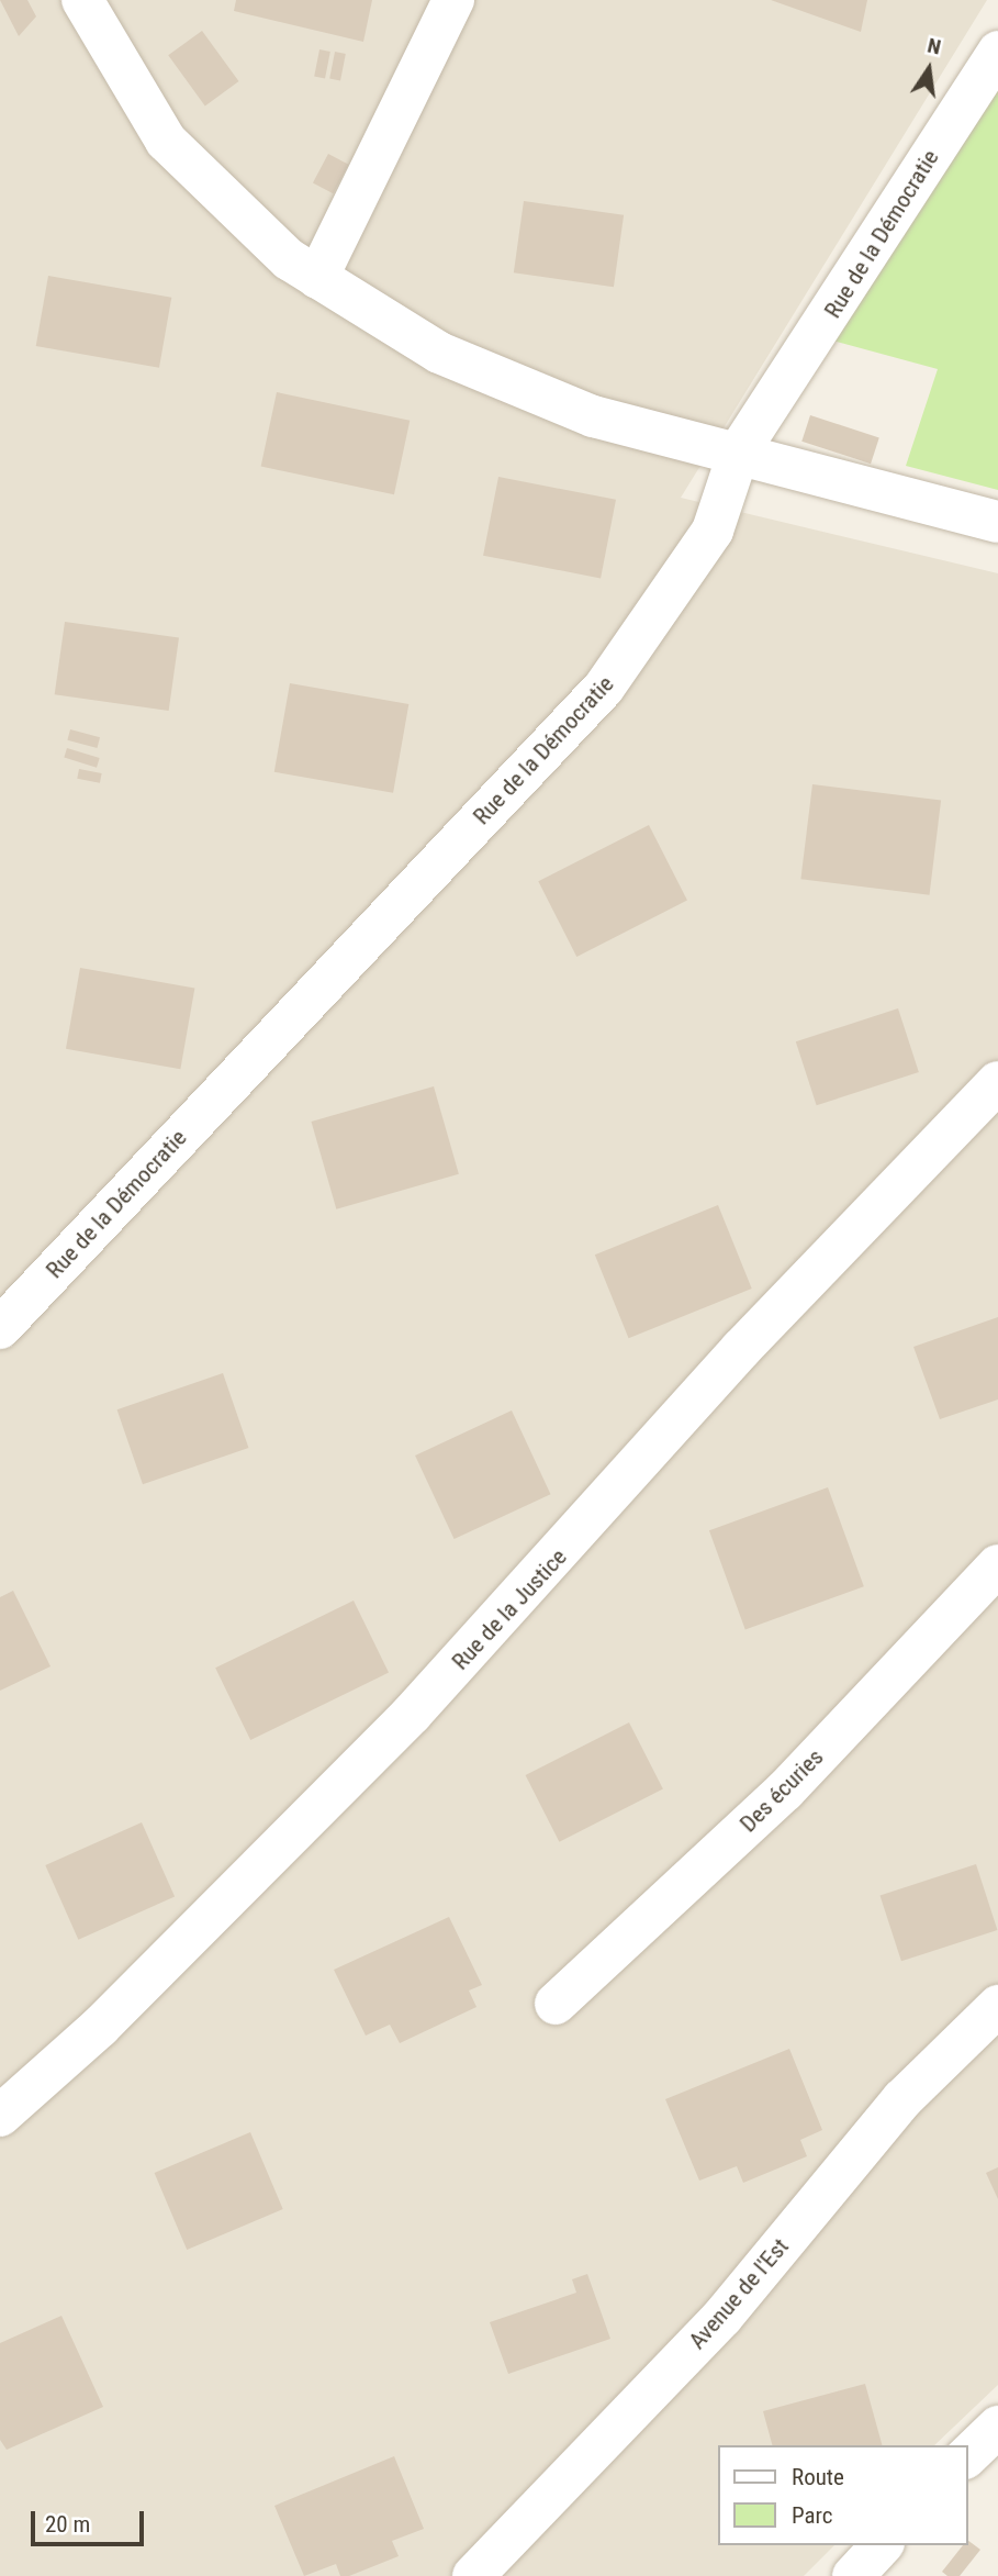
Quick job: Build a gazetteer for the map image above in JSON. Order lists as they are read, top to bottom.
{
  "streets": {
    "street": [
      "Rue de la Démocratie",
      "Rue de la Justice",
      "Des écuries",
      "Avenue de l'Est"
    ]
  },
  "legend": ["Route", "Parc"],
  "scale_bar": "20 m",
  "north": "top"
}
